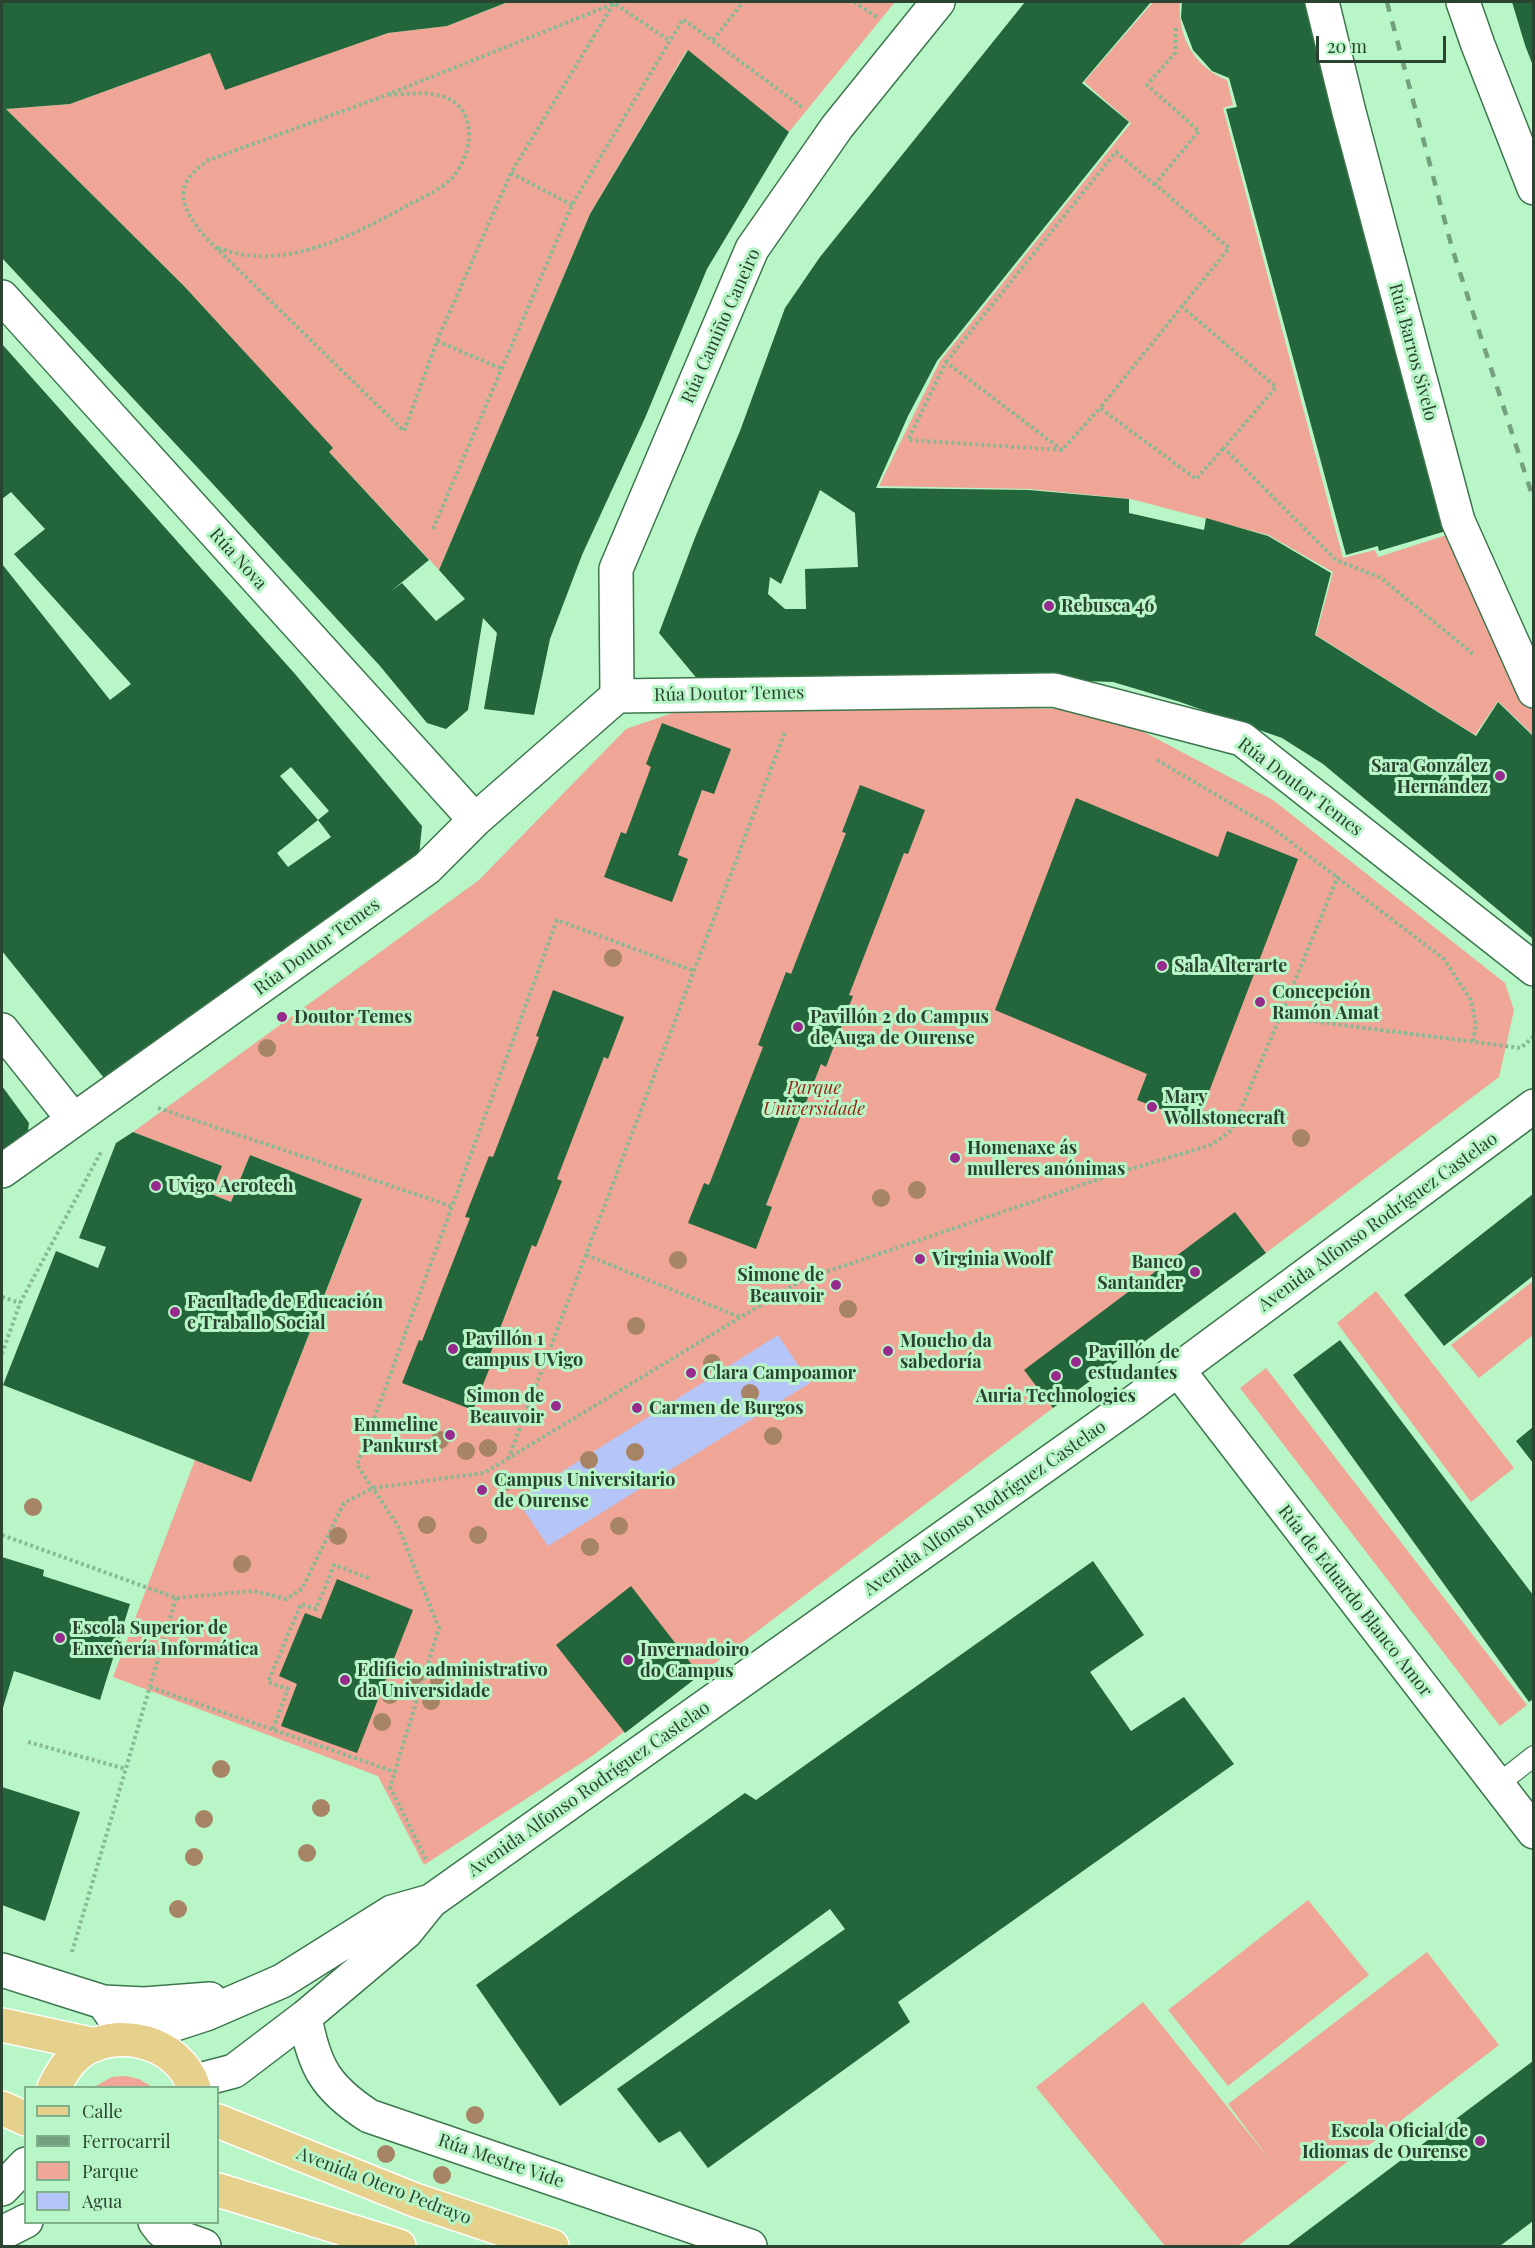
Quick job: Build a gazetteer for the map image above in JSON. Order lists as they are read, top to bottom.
{
  "streets": {
    "main road": ["Avenida Otero Pedrayo"],
    "street": [
      "Rúa Camiño Caneiro",
      "Rúa Barros Sivelo",
      "Rúa Nova",
      "Rúa Doutor Temes",
      "Avenida Alfonso Rodríguez Castelao",
      "Rúa de Eduardo Blanco Amor",
      "Rúa Mestre Vide"
    ]
  },
  "crossings": [
    ["Rúa Camiño Caneiro", "Rúa Doutor Temes"],
    ["Rúa Nova", "Rúa Doutor Temes"],
    ["Avenida Alfonso Rodríguez Castelao", "Rúa de Eduardo Blanco Amor"],
    ["Avenida Alfonso Rodríguez Castelao", "Rúa Mestre Vide"]
  ],
  "parks": ["Parque Universidade"],
  "places": [
    "Rebusca 46",
    "Sara González Hernández",
    "Sala Alterarte",
    "Concepción Ramón Amat",
    "Doutor Temes",
    "Pavillón 2 do Campus de Auga de Ourense",
    "Mary Wollstonecraft",
    "Homenaxe ás mulleres anónimas",
    "Uvigo Aerotech",
    "Virginia Woolf",
    "Banco Santander",
    "Simone de Beauvoir",
    "Facultade de Educación e Traballo Social",
    "Pavillón 1 campus UVigo",
    "Moucho da sabedoría",
    "Pavillón de estudantes",
    "Clara Campoamor",
    "Auria Technologies",
    "Simon de Beauvoir",
    "Carmen de Burgos",
    "Emmeline Pankurst",
    "Campus Universitario de Ourense",
    "Escola Superior de Enxeñería Informática",
    "Invernadoiro do Campus",
    "Edificio administrativo da Universidade",
    "Escola Oficial de Idiomas de Ourense"
  ],
  "legend": [
    "Calle",
    "Ferrocarril",
    "Parque",
    "Agua"
  ],
  "scale_bar": "20 m"
}
